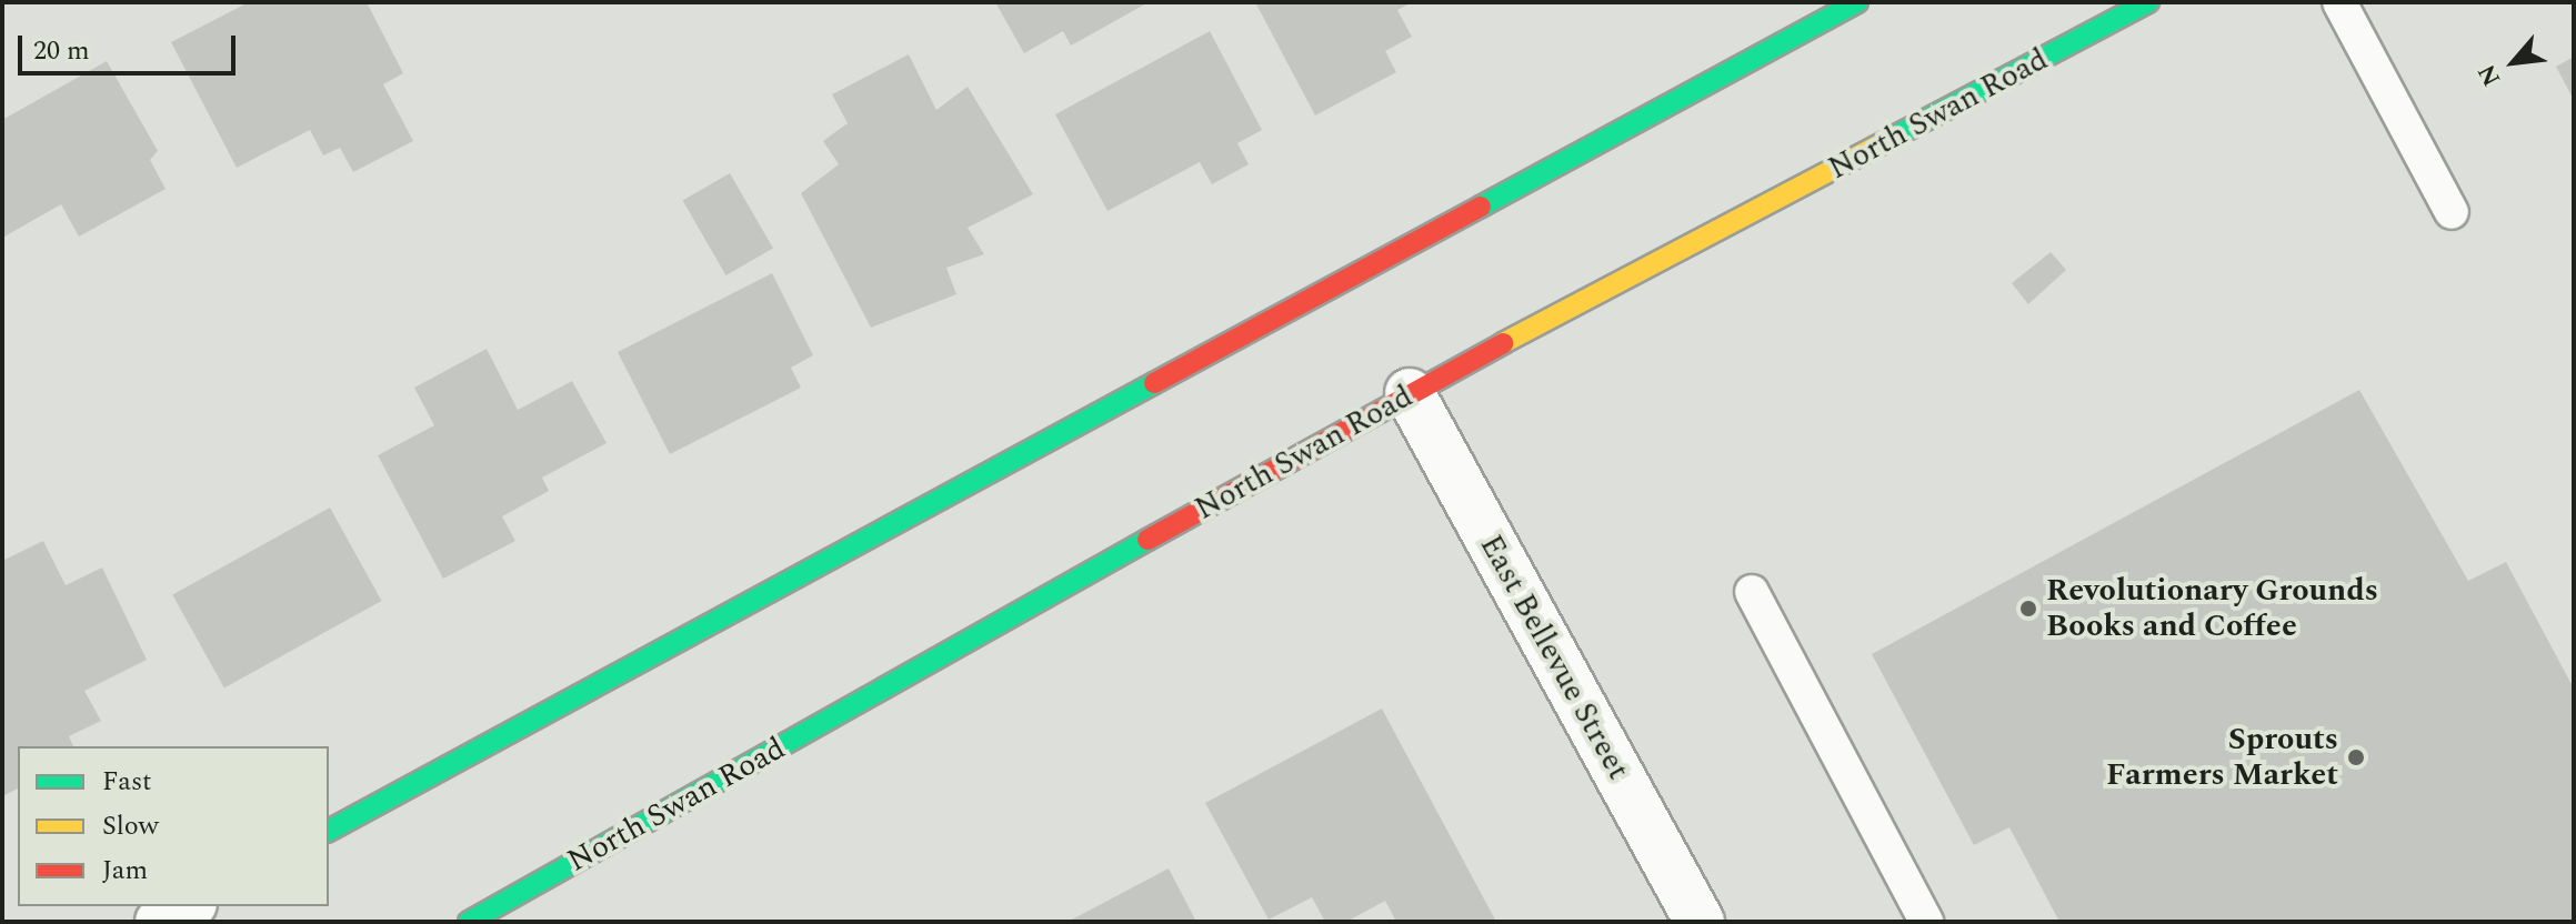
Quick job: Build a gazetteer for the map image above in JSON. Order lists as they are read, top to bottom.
{
  "streets": {
    "main road": ["North Swan Road"],
    "street": ["East Bellevue Street"]
  },
  "crossings": [
    ["North Swan Road", "East Bellevue Street"]
  ],
  "places": ["Revolutionary Grounds Books and Coffee", "Sprouts Farmers Market"],
  "legend": ["Fast", "Slow", "Jam"],
  "scale_bar": "20 m",
  "north": "bottom left"
}
